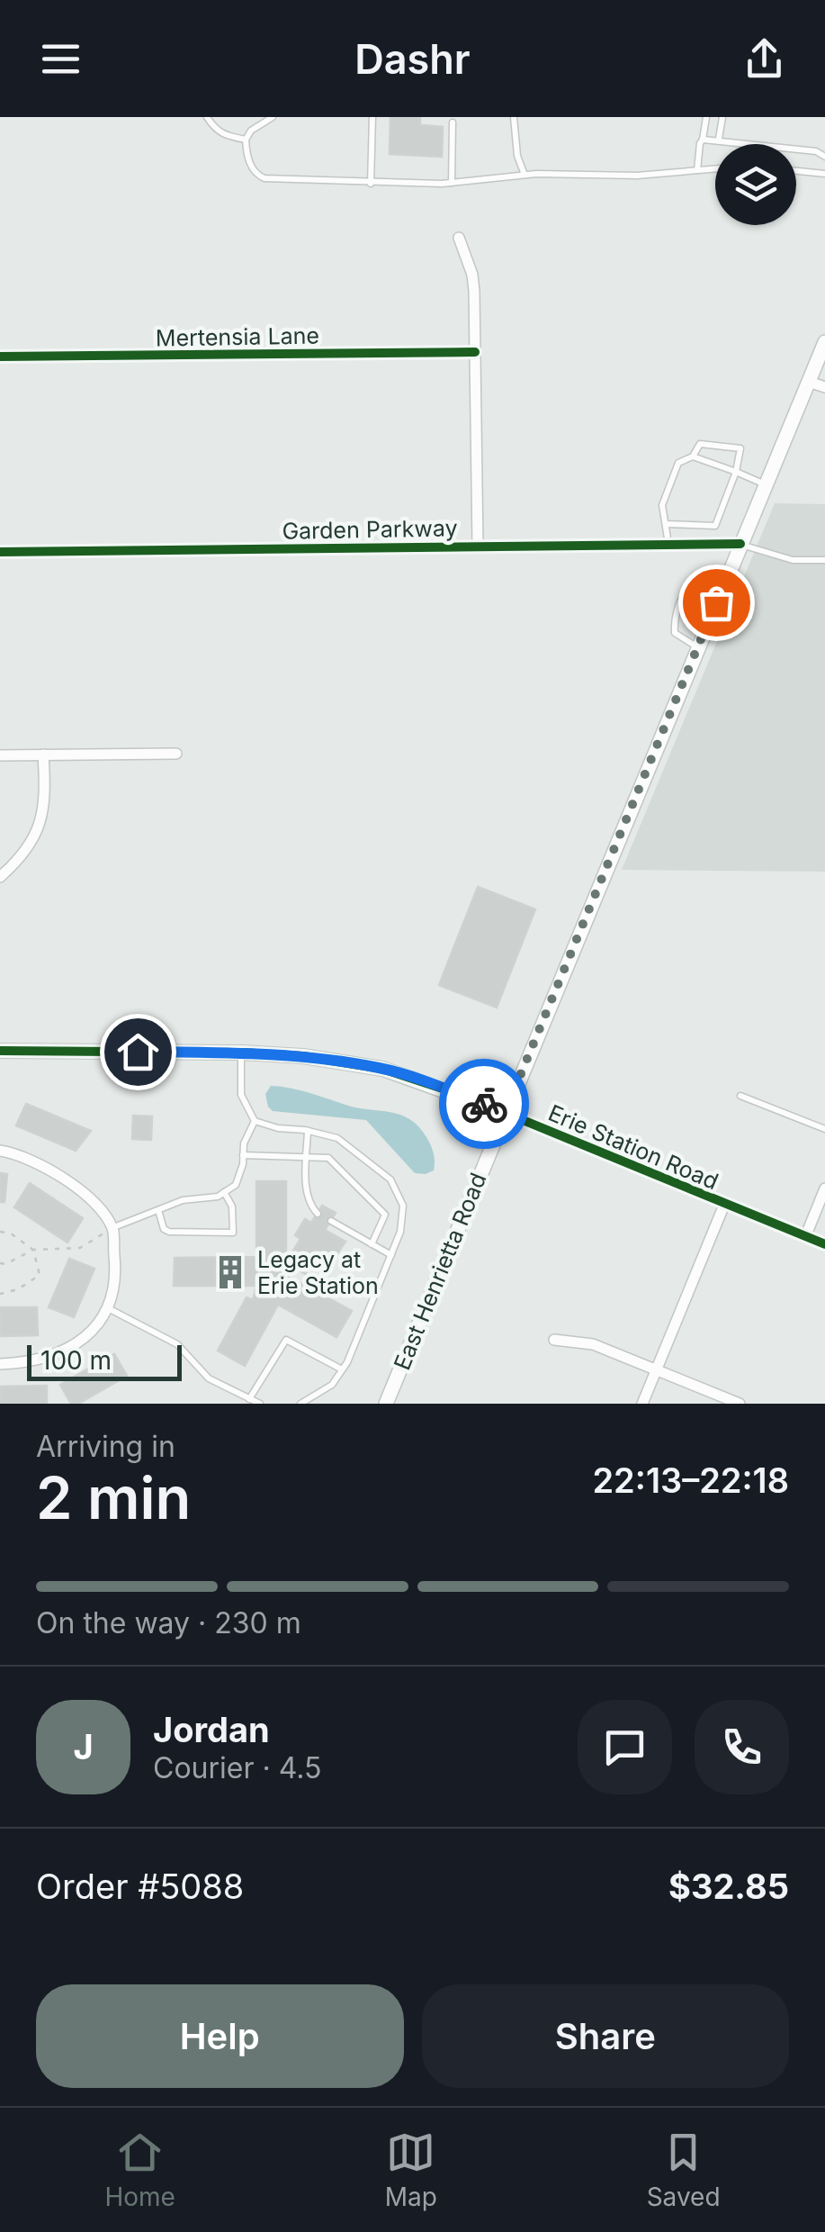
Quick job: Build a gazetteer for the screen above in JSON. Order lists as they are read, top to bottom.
{
  "streets": {
    "main road": ["Erie Station Road", "East Henrietta Road"],
    "street": ["Mertensia Lane", "Garden Parkway"]
  },
  "crossings": [
    ["Garden Parkway", "East Henrietta Road"],
    ["Erie Station Road", "East Henrietta Road"]
  ],
  "places": {
    "building": ["Legacy at Erie Station"]
  },
  "scale_bar": "100 m",
  "page": {
    "header": "Dashr",
    "scale": "100 m",
    "heading": ["2 min", "Arriving in", "22:13–22:18"],
    "panel": [
      "Jordan",
      "Courier · 4.5",
      "Order #5088",
      "$32.85"
    ],
    "bar": "On the way · 230 m",
    "round": "J",
    "buttons": ["Help", "Share"],
    "tabs": ["Home", "Map", "Saved"]
  }
}
